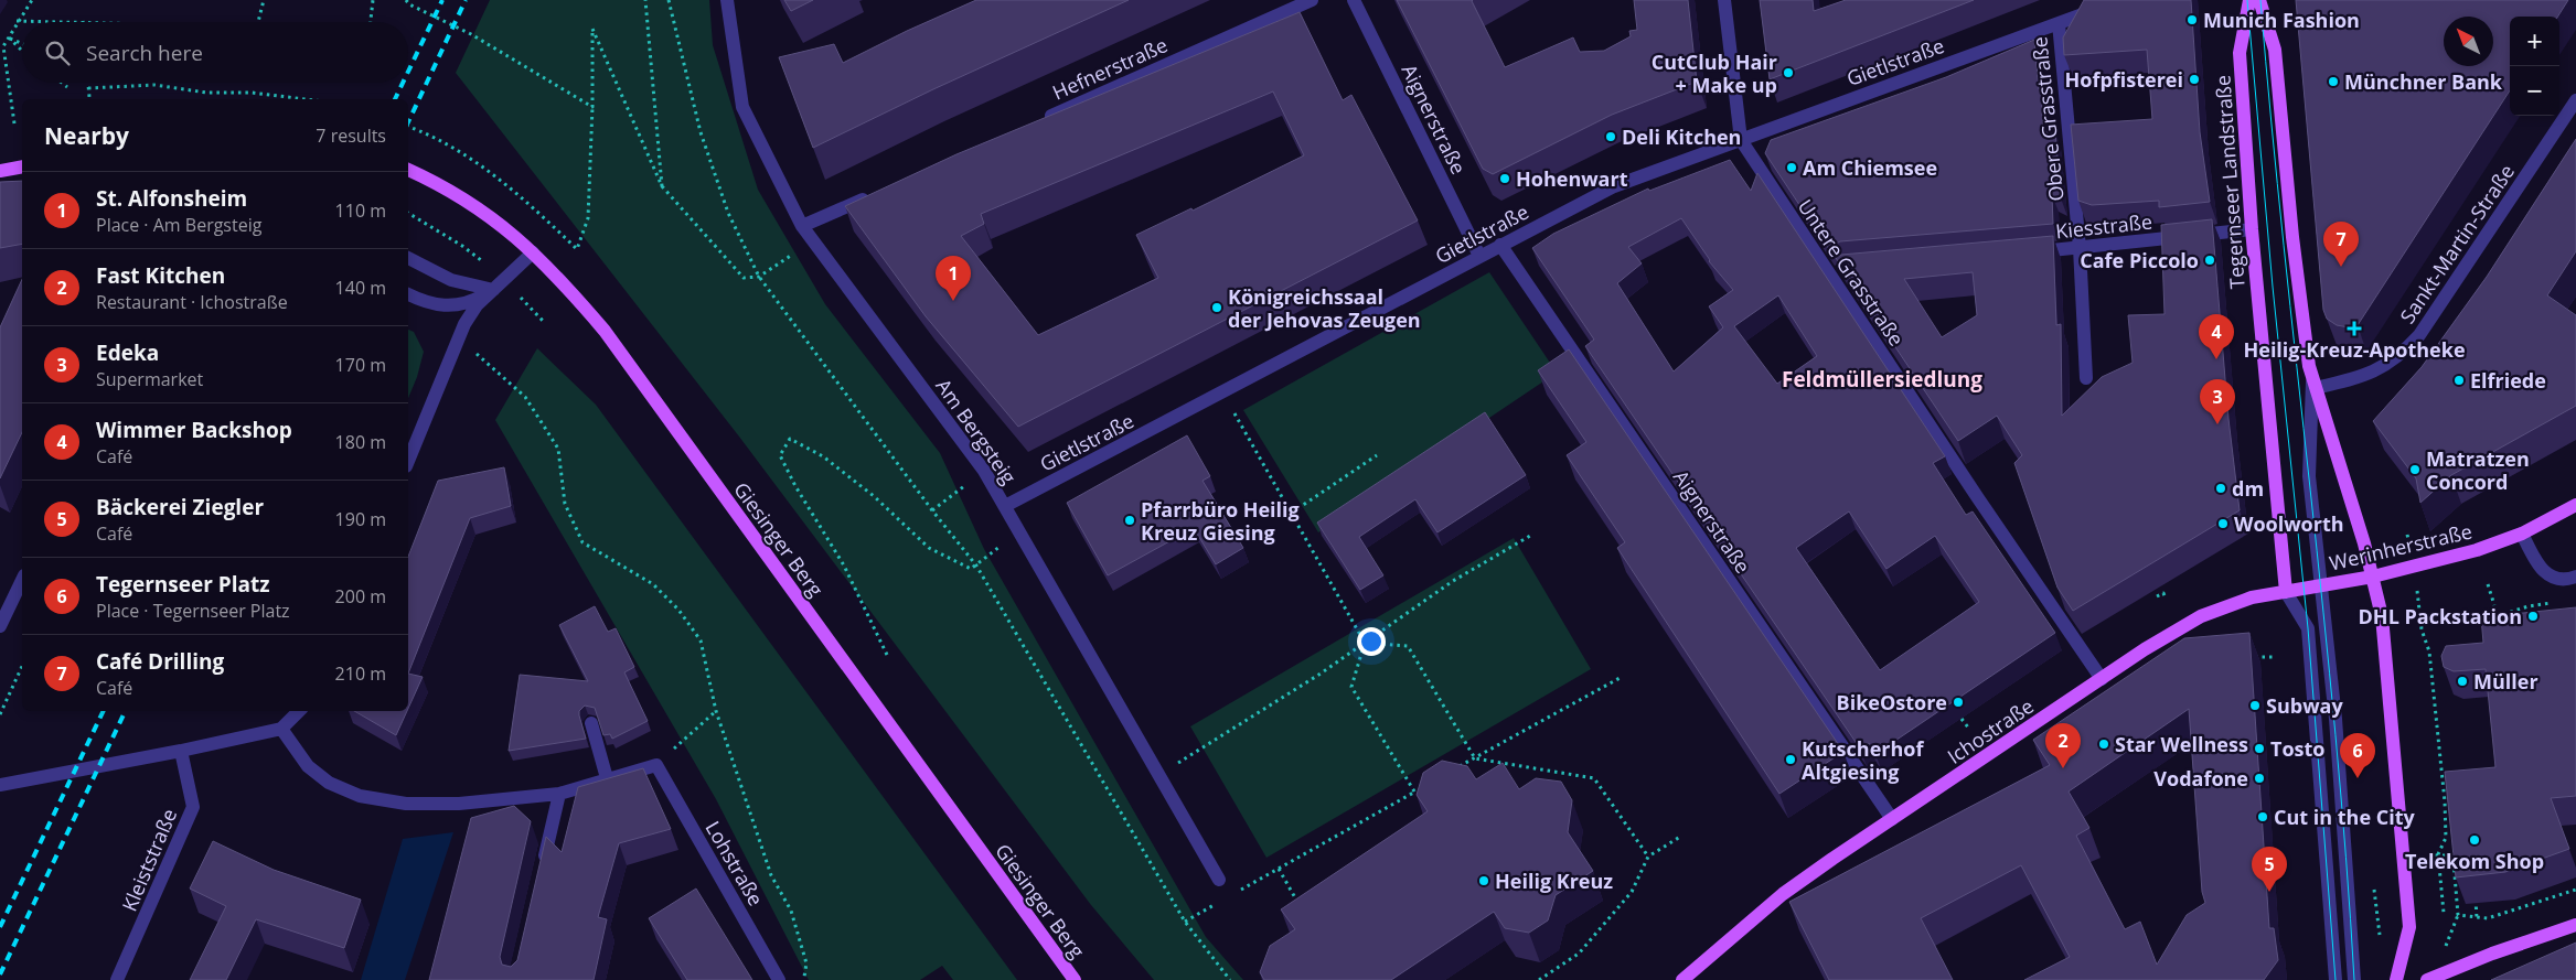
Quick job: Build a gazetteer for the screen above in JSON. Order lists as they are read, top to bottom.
{
  "streets": {
    "main road": [
      "Tegernseer Landstraße",
      "Giesinger Berg",
      "Werinherstraße",
      "Ichostraße"
    ],
    "street": [
      "Gietlstraße",
      "Hefnerstraße",
      "Aignerstraße",
      "Obere Grasstraße",
      "Kiesstraße",
      "Sankt-Martin-Straße",
      "Untere Grasstraße",
      "Am Bergsteig",
      "Kleiststraße",
      "Lohstraße"
    ]
  },
  "crossings": [
    ["Gietlstraße", "Aignerstraße"],
    ["Gietlstraße", "Obere Grasstraße"],
    ["Gietlstraße", "Untere Grasstraße"],
    ["Gietlstraße", "Am Bergsteig"],
    ["Aignerstraße", "Ichostraße"],
    ["Obere Grasstraße", "Kiesstraße"],
    ["Tegernseer Landstraße", "Kiesstraße"],
    ["Tegernseer Landstraße", "Werinherstraße"],
    ["Tegernseer Landstraße", "Ichostraße"],
    ["Untere Grasstraße", "Ichostraße"],
    ["Werinherstraße", "Ichostraße"]
  ],
  "districts": ["Feldmüllersiedlung"],
  "places": {
    "other": [
      "Munich Fashion",
      "CutClub Hair + Make up",
      "Hofpfisterei",
      "Münchner Bank",
      "Deli Kitchen",
      "Am Chiemsee",
      "Hohenwart",
      "Cafe Piccolo",
      "Königreichssaal der Jehovas Zeugen",
      "Elfriede",
      "Matratzen Concord",
      "dm",
      "Pfarrbüro Heilig Kreuz Giesing",
      "Woolworth",
      "DHL Packstation",
      "Müller",
      "BikeOstore",
      "Subway",
      "Star Wellness",
      "Tosto",
      "Kutscherhof Altgiesing",
      "Vodafone",
      "Cut in the City",
      "Telekom Shop",
      "Heilig Kreuz"
    ],
    "health": ["Heilig-Kreuz-Apotheke"]
  },
  "north": "top left",
  "page": {
    "map_buttons": ["+", "−"],
    "search": "Search here",
    "heading": ["Nearby", "7 results"],
    "list": [
      {
        "mark": "1",
        "name": "St. Alfonsheim",
        "note": "Place · Am Bergsteig",
        "value": "110 m"
      },
      {
        "mark": "2",
        "name": "Fast Kitchen",
        "note": "Restaurant · Ichostraße",
        "value": "140 m"
      },
      {
        "mark": "3",
        "name": "Edeka",
        "note": "Supermarket",
        "value": "170 m"
      },
      {
        "mark": "4",
        "name": "Wimmer Backshop",
        "note": "Café",
        "value": "180 m"
      },
      {
        "mark": "5",
        "name": "Bäckerei Ziegler",
        "note": "Café",
        "value": "190 m"
      },
      {
        "mark": "6",
        "name": "Tegernseer Platz",
        "note": "Place · Tegernseer Platz",
        "value": "200 m"
      },
      {
        "mark": "7",
        "name": "Café Drilling",
        "note": "Café",
        "value": "210 m"
      }
    ],
    "pins": [
      "7",
      "1",
      "4",
      "3",
      "2",
      "6",
      "5"
    ]
  }
}
